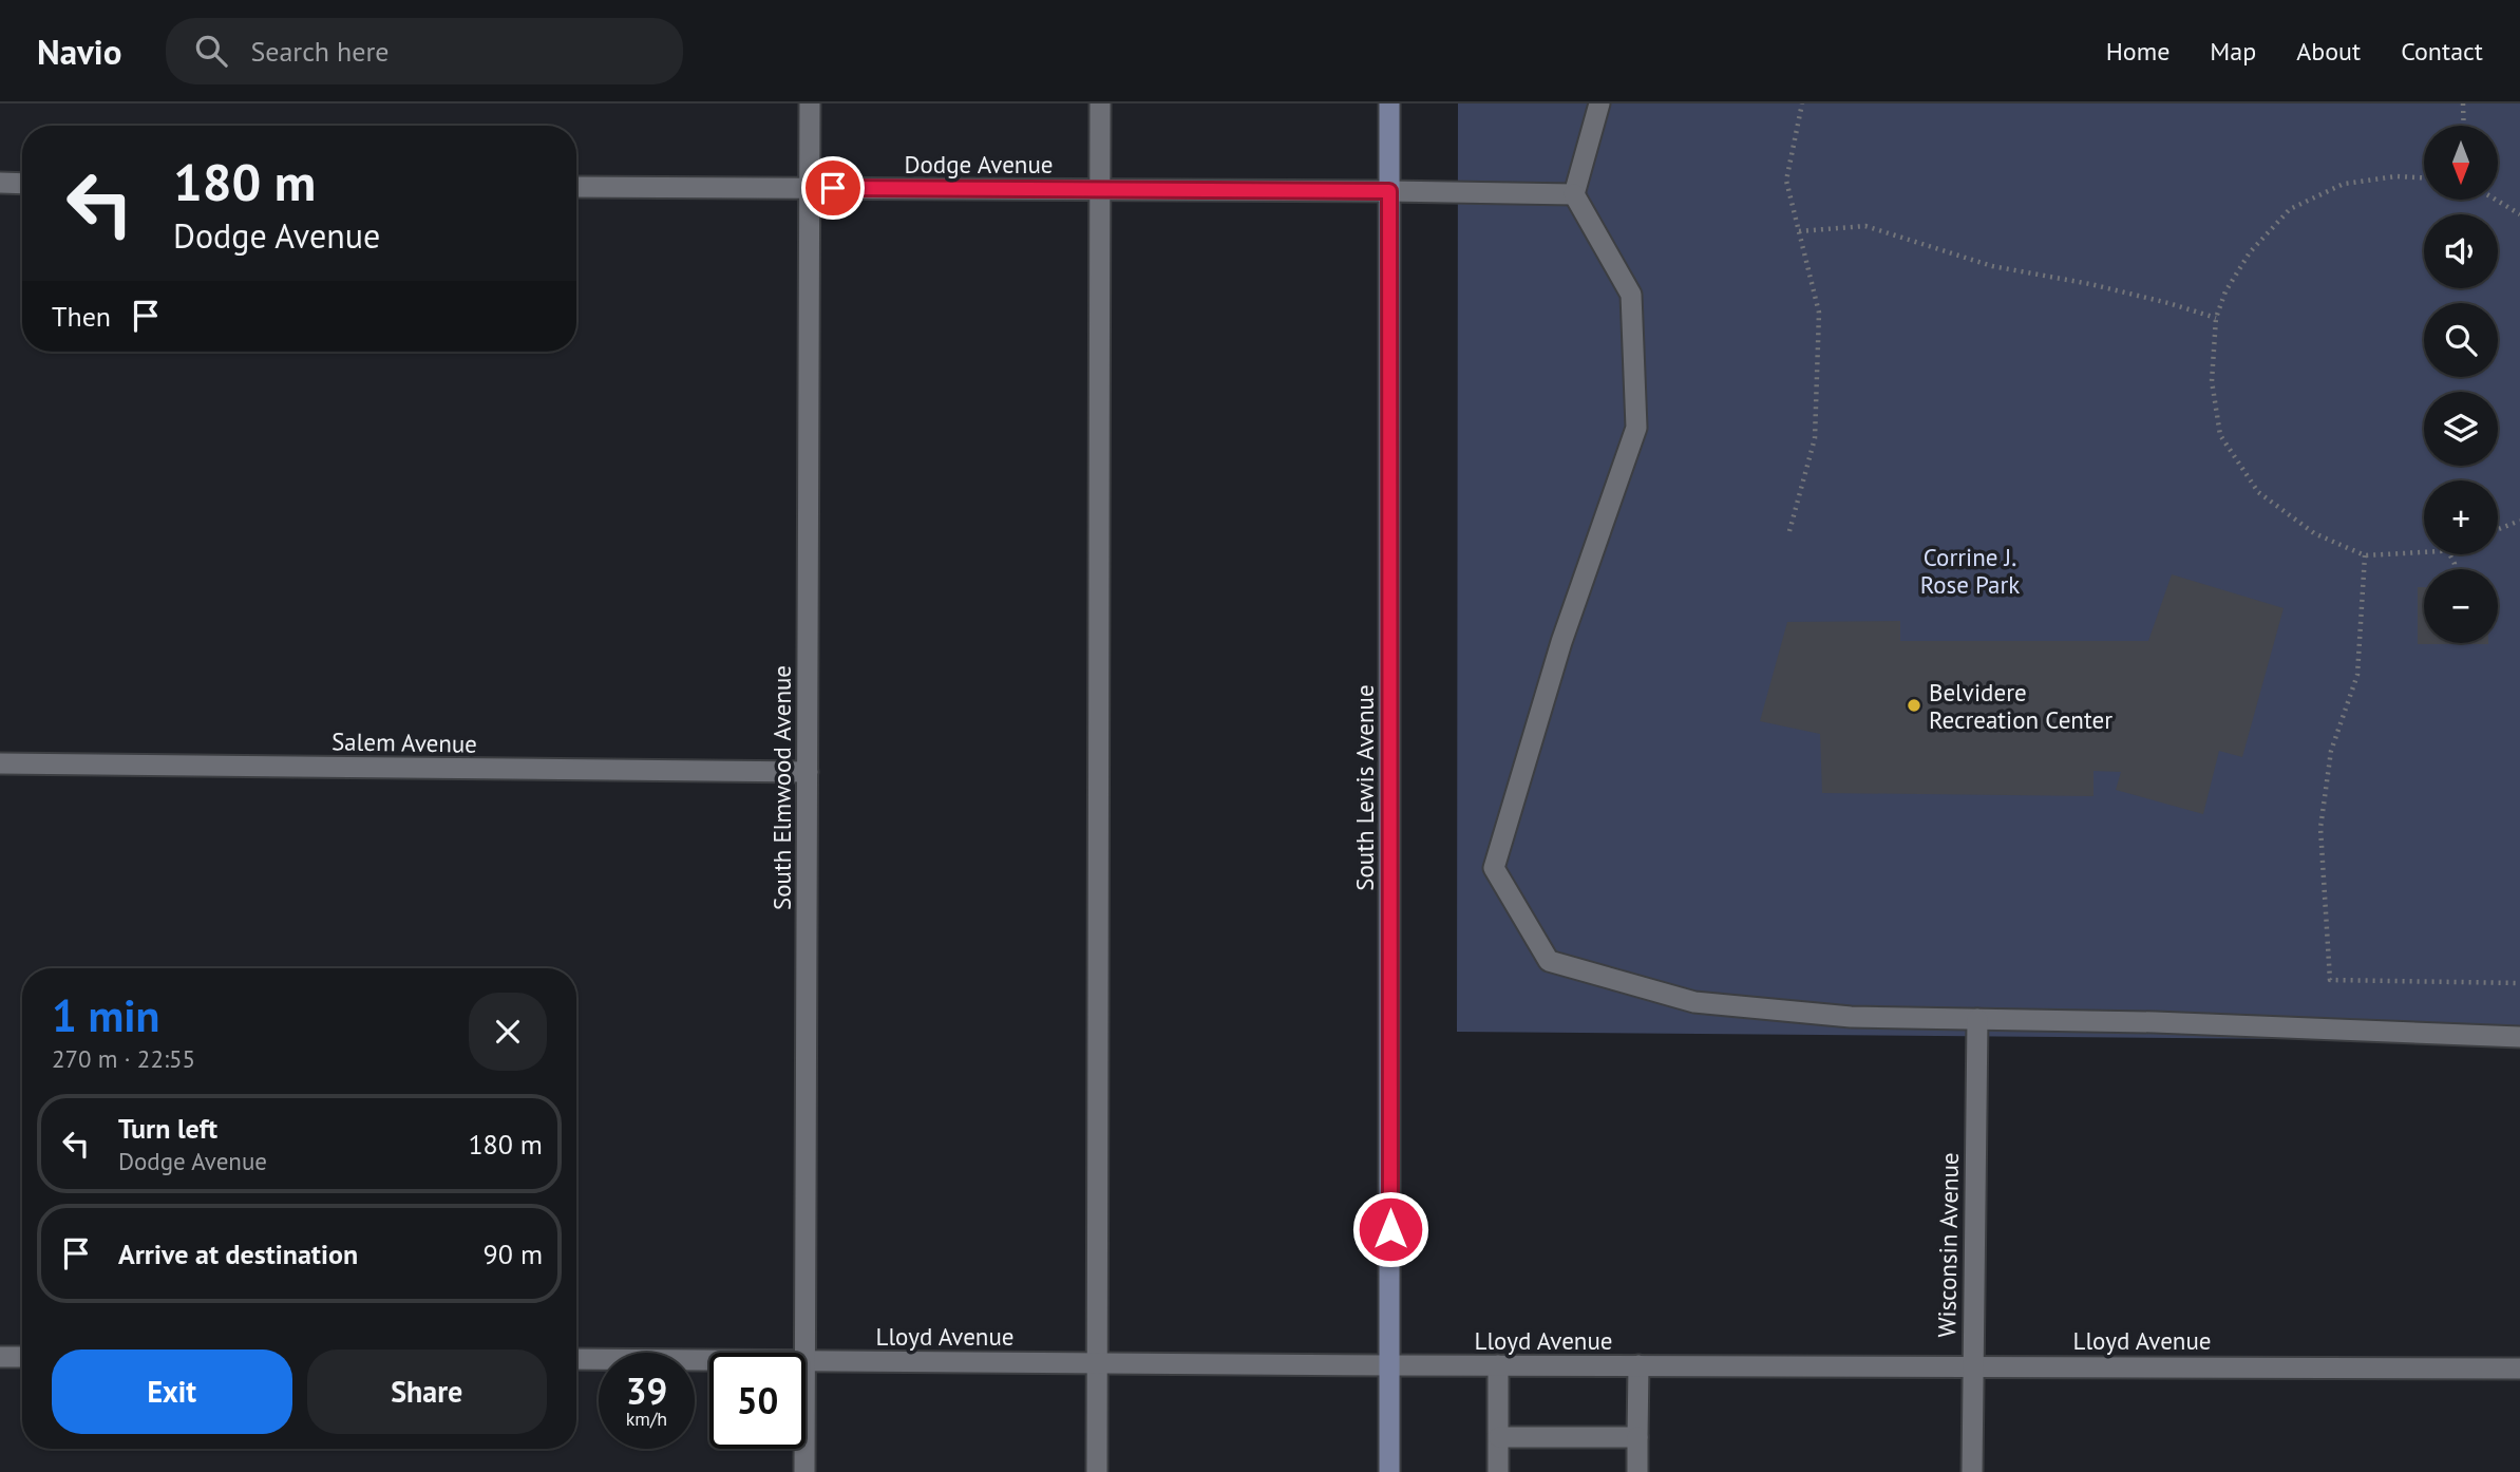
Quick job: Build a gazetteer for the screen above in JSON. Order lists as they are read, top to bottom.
{
  "streets": {
    "main road": ["South Lewis Avenue"],
    "street": [
      "Dodge Avenue",
      "Salem Avenue",
      "South Elmwood Avenue",
      "Wisconsin Avenue",
      "Lloyd Avenue"
    ]
  },
  "crossings": [
    ["Dodge Avenue", "South Elmwood Avenue"],
    ["Dodge Avenue", "South Lewis Avenue"],
    ["Salem Avenue", "South Elmwood Avenue"],
    ["South Elmwood Avenue", "Lloyd Avenue"],
    ["South Lewis Avenue", "Lloyd Avenue"],
    ["Wisconsin Avenue", "Lloyd Avenue"]
  ],
  "parks": ["Corrine J. Rose Park"],
  "places": ["Belvidere Recreation Center"],
  "north": "bottom",
  "page": {
    "header": "Navio",
    "search": "Search here",
    "nav": [
      "Home",
      "Map",
      "About",
      "Contact"
    ],
    "map_buttons": ["+", "−"],
    "turn": ["180 m", "Dodge Avenue"],
    "then": "Then",
    "heading": ["1 min", "270 m · 22:55"],
    "list": [
      {
        "name": "Turn left",
        "note": "Dodge Avenue",
        "value": "180 m"
      },
      {
        "name": "Arrive at destination",
        "value": "90 m"
      }
    ],
    "buttons": ["Exit", "Share"],
    "speed": "39 km/h",
    "limit": "50"
  }
}
